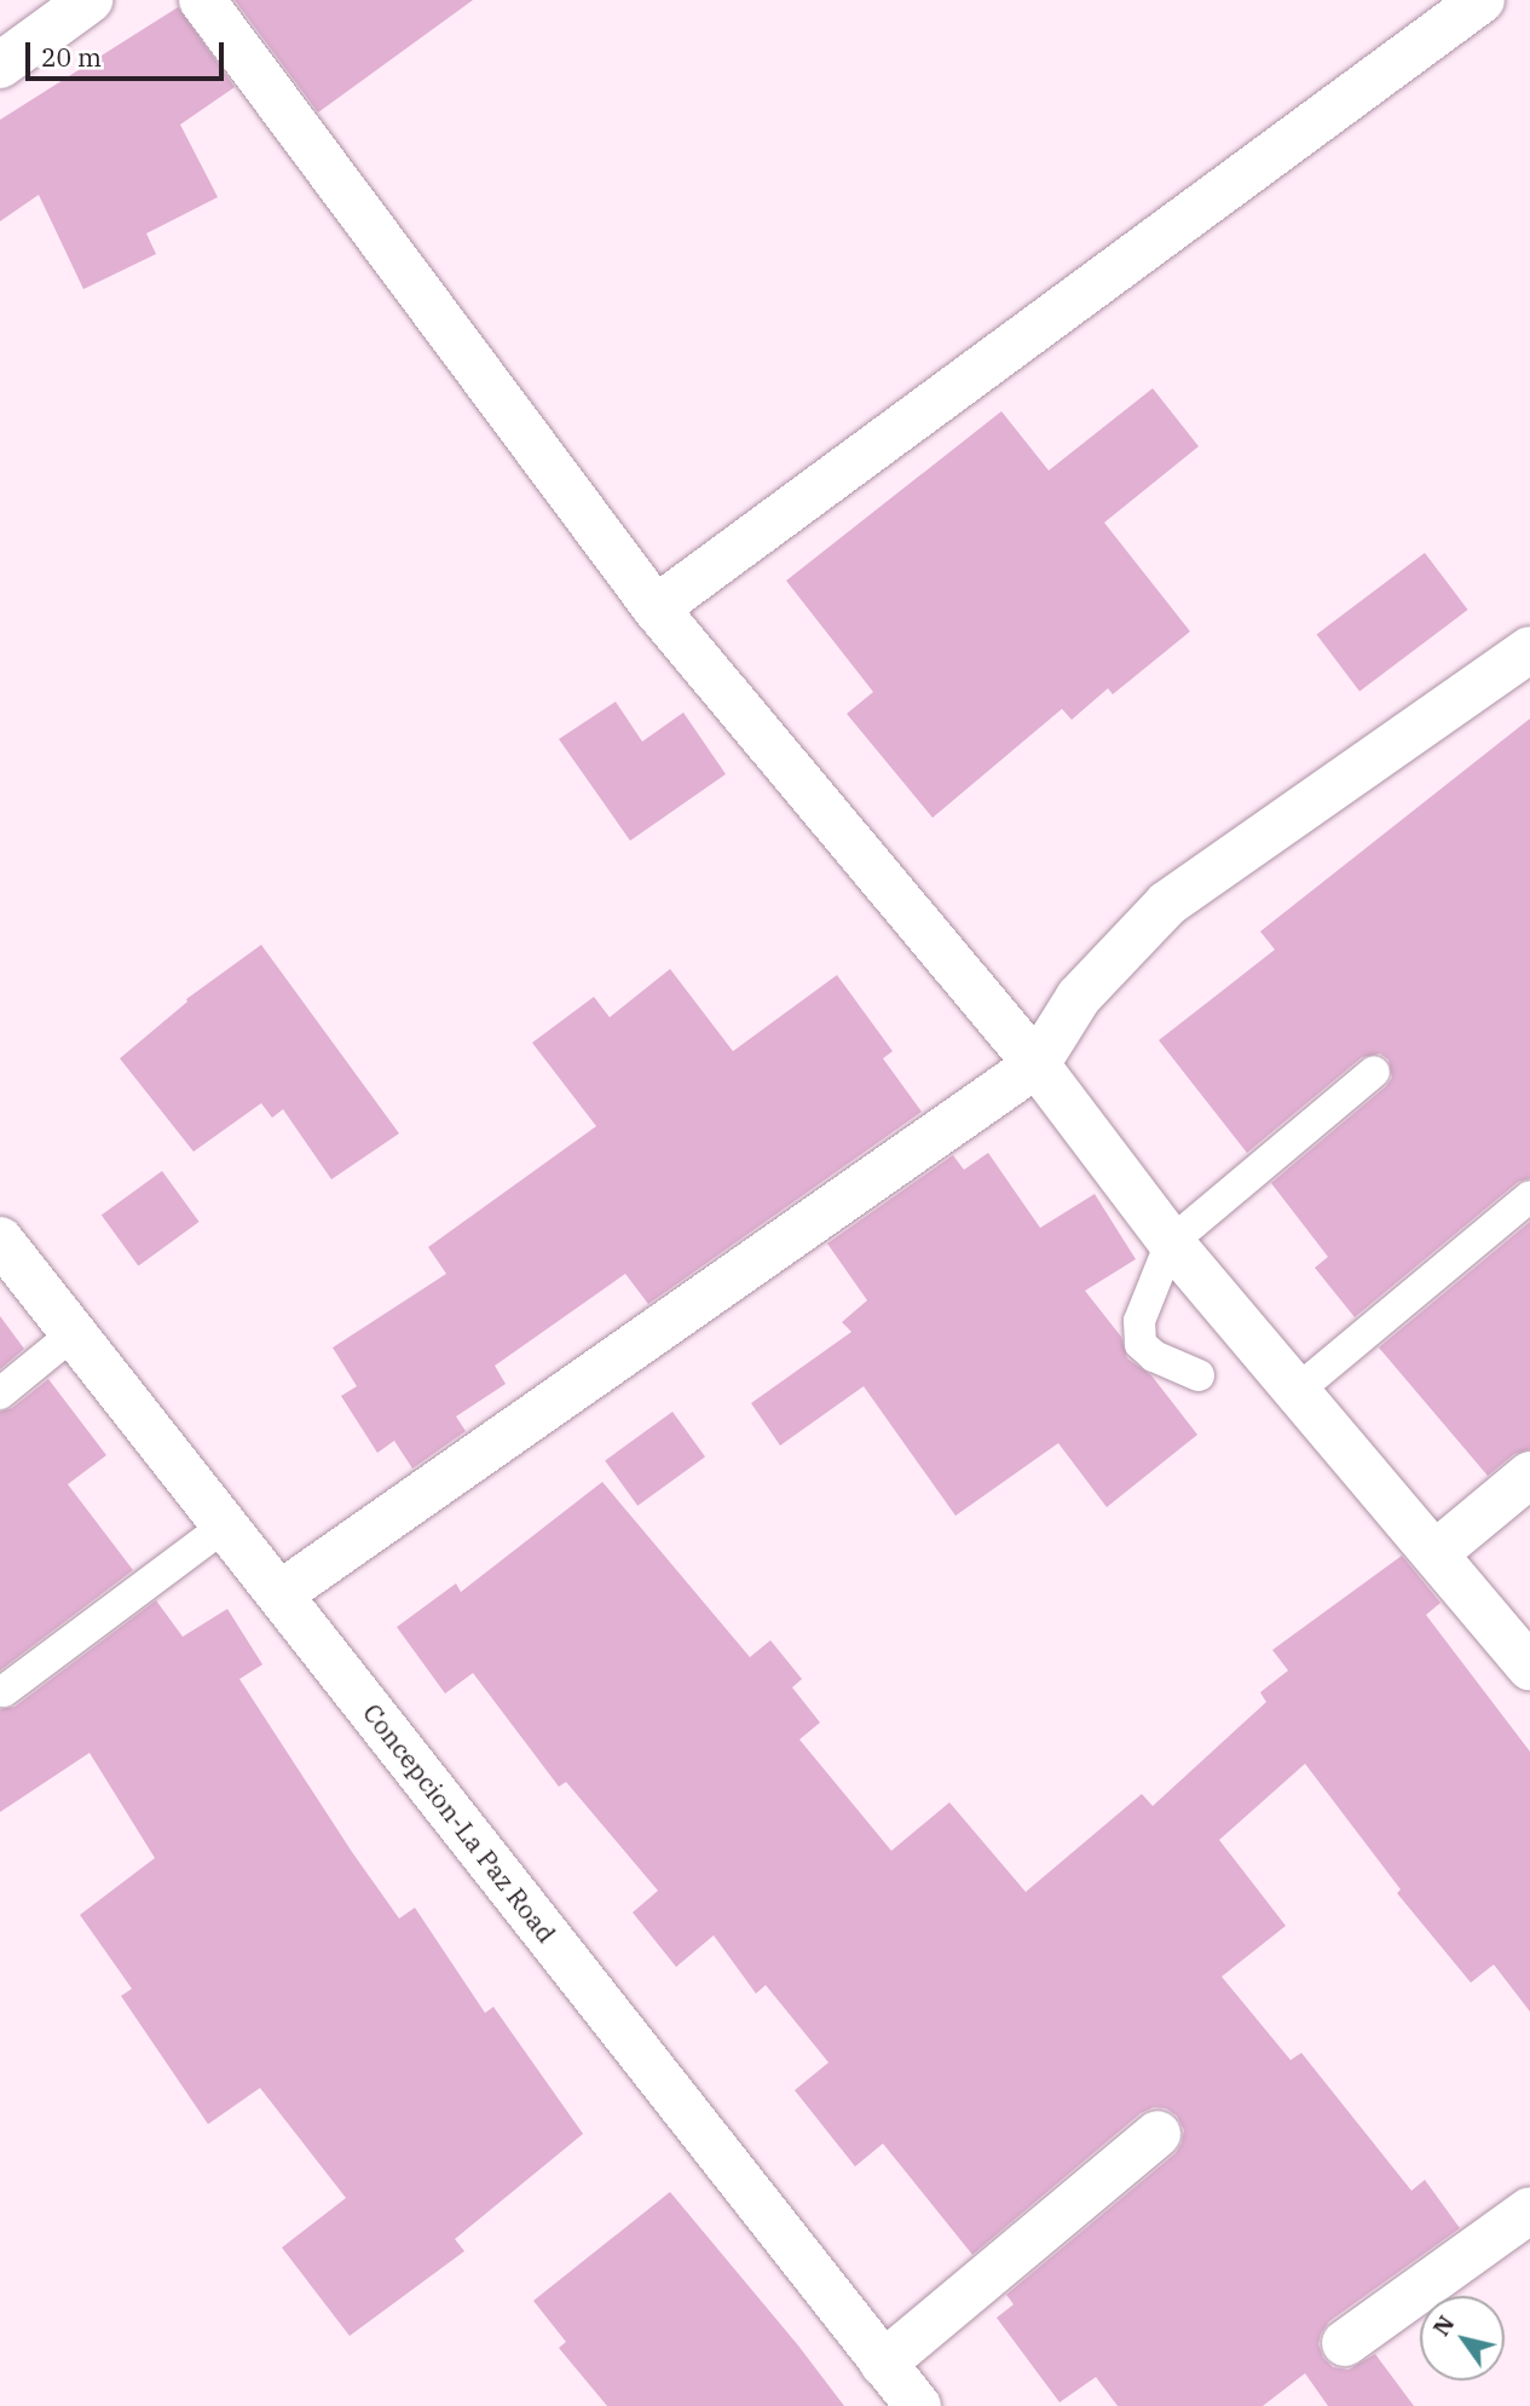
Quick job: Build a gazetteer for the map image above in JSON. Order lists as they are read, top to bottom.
{
  "streets": {
    "street": ["Concepcion-La Paz Road"]
  },
  "scale_bar": "20 m",
  "north": "top left"
}
